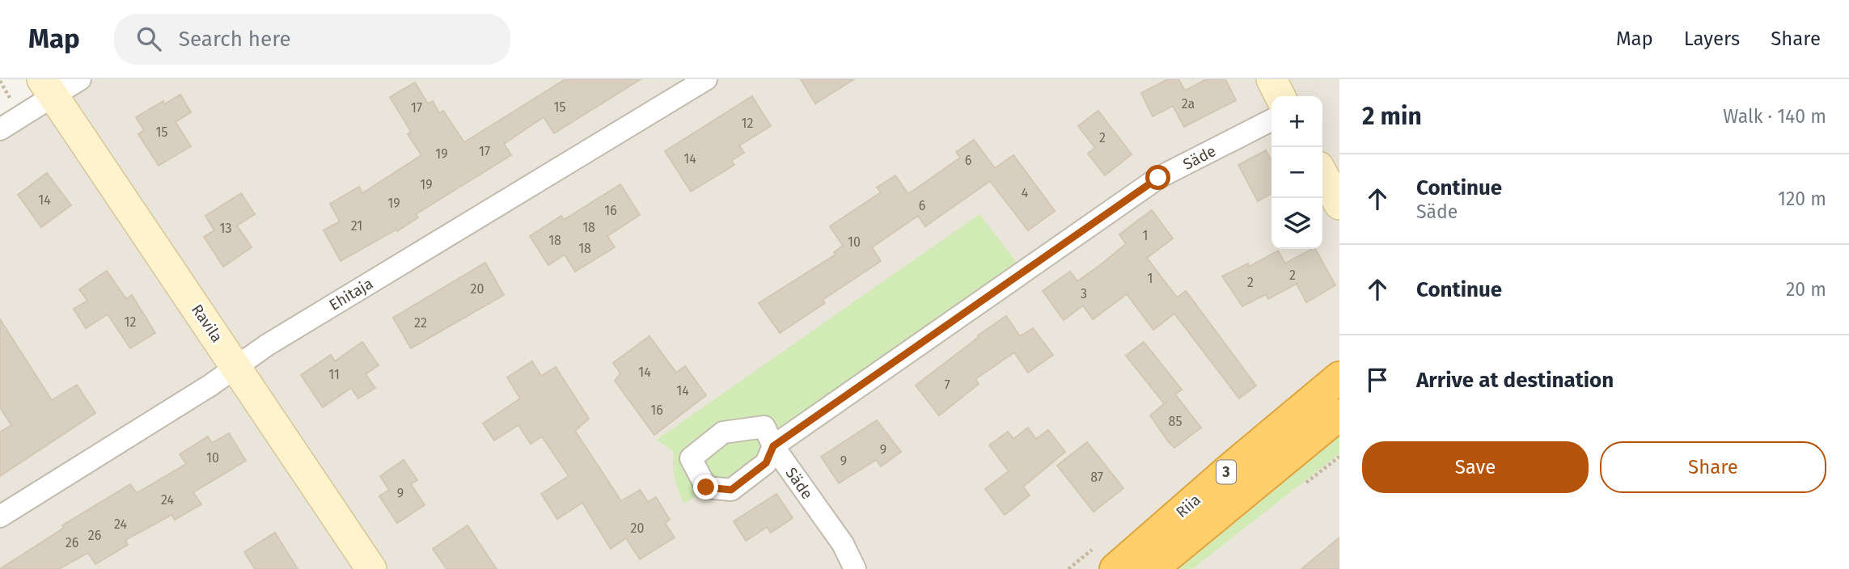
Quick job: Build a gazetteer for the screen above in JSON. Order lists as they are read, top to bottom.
{
  "streets": {
    "highway": ["3", "Riia"],
    "street": ["Säde", "Ehitaja", "Ravila"]
  },
  "crossings": [
    ["Ehitaja", "Ravila"]
  ],
  "house_numbers": [
    "2a",
    "15",
    "17",
    "12",
    "15",
    "2",
    "17",
    "19",
    "14",
    "6",
    "19",
    "4",
    "14",
    "19",
    "6",
    "16",
    "21",
    "18",
    "13",
    "1",
    "18",
    "10",
    "18",
    "2",
    "1",
    "2",
    "20",
    "3",
    "12",
    "22",
    "14",
    "11",
    "7",
    "14",
    "16",
    "85",
    "9",
    "10",
    "9",
    "87",
    "9",
    "24",
    "24",
    "20",
    "26",
    "26"
  ],
  "page": {
    "header": "Map",
    "search": "Search here",
    "nav": ["Map", "Layers", "Share"],
    "heading": ["2 min", "Walk · 140 m"],
    "map_buttons": ["+", "−"],
    "list": [
      ["Continue", "Säde", "120 m"],
      ["Continue", "20 m"],
      "Arrive at destination"
    ],
    "buttons": ["Save", "Share"]
  }
}
